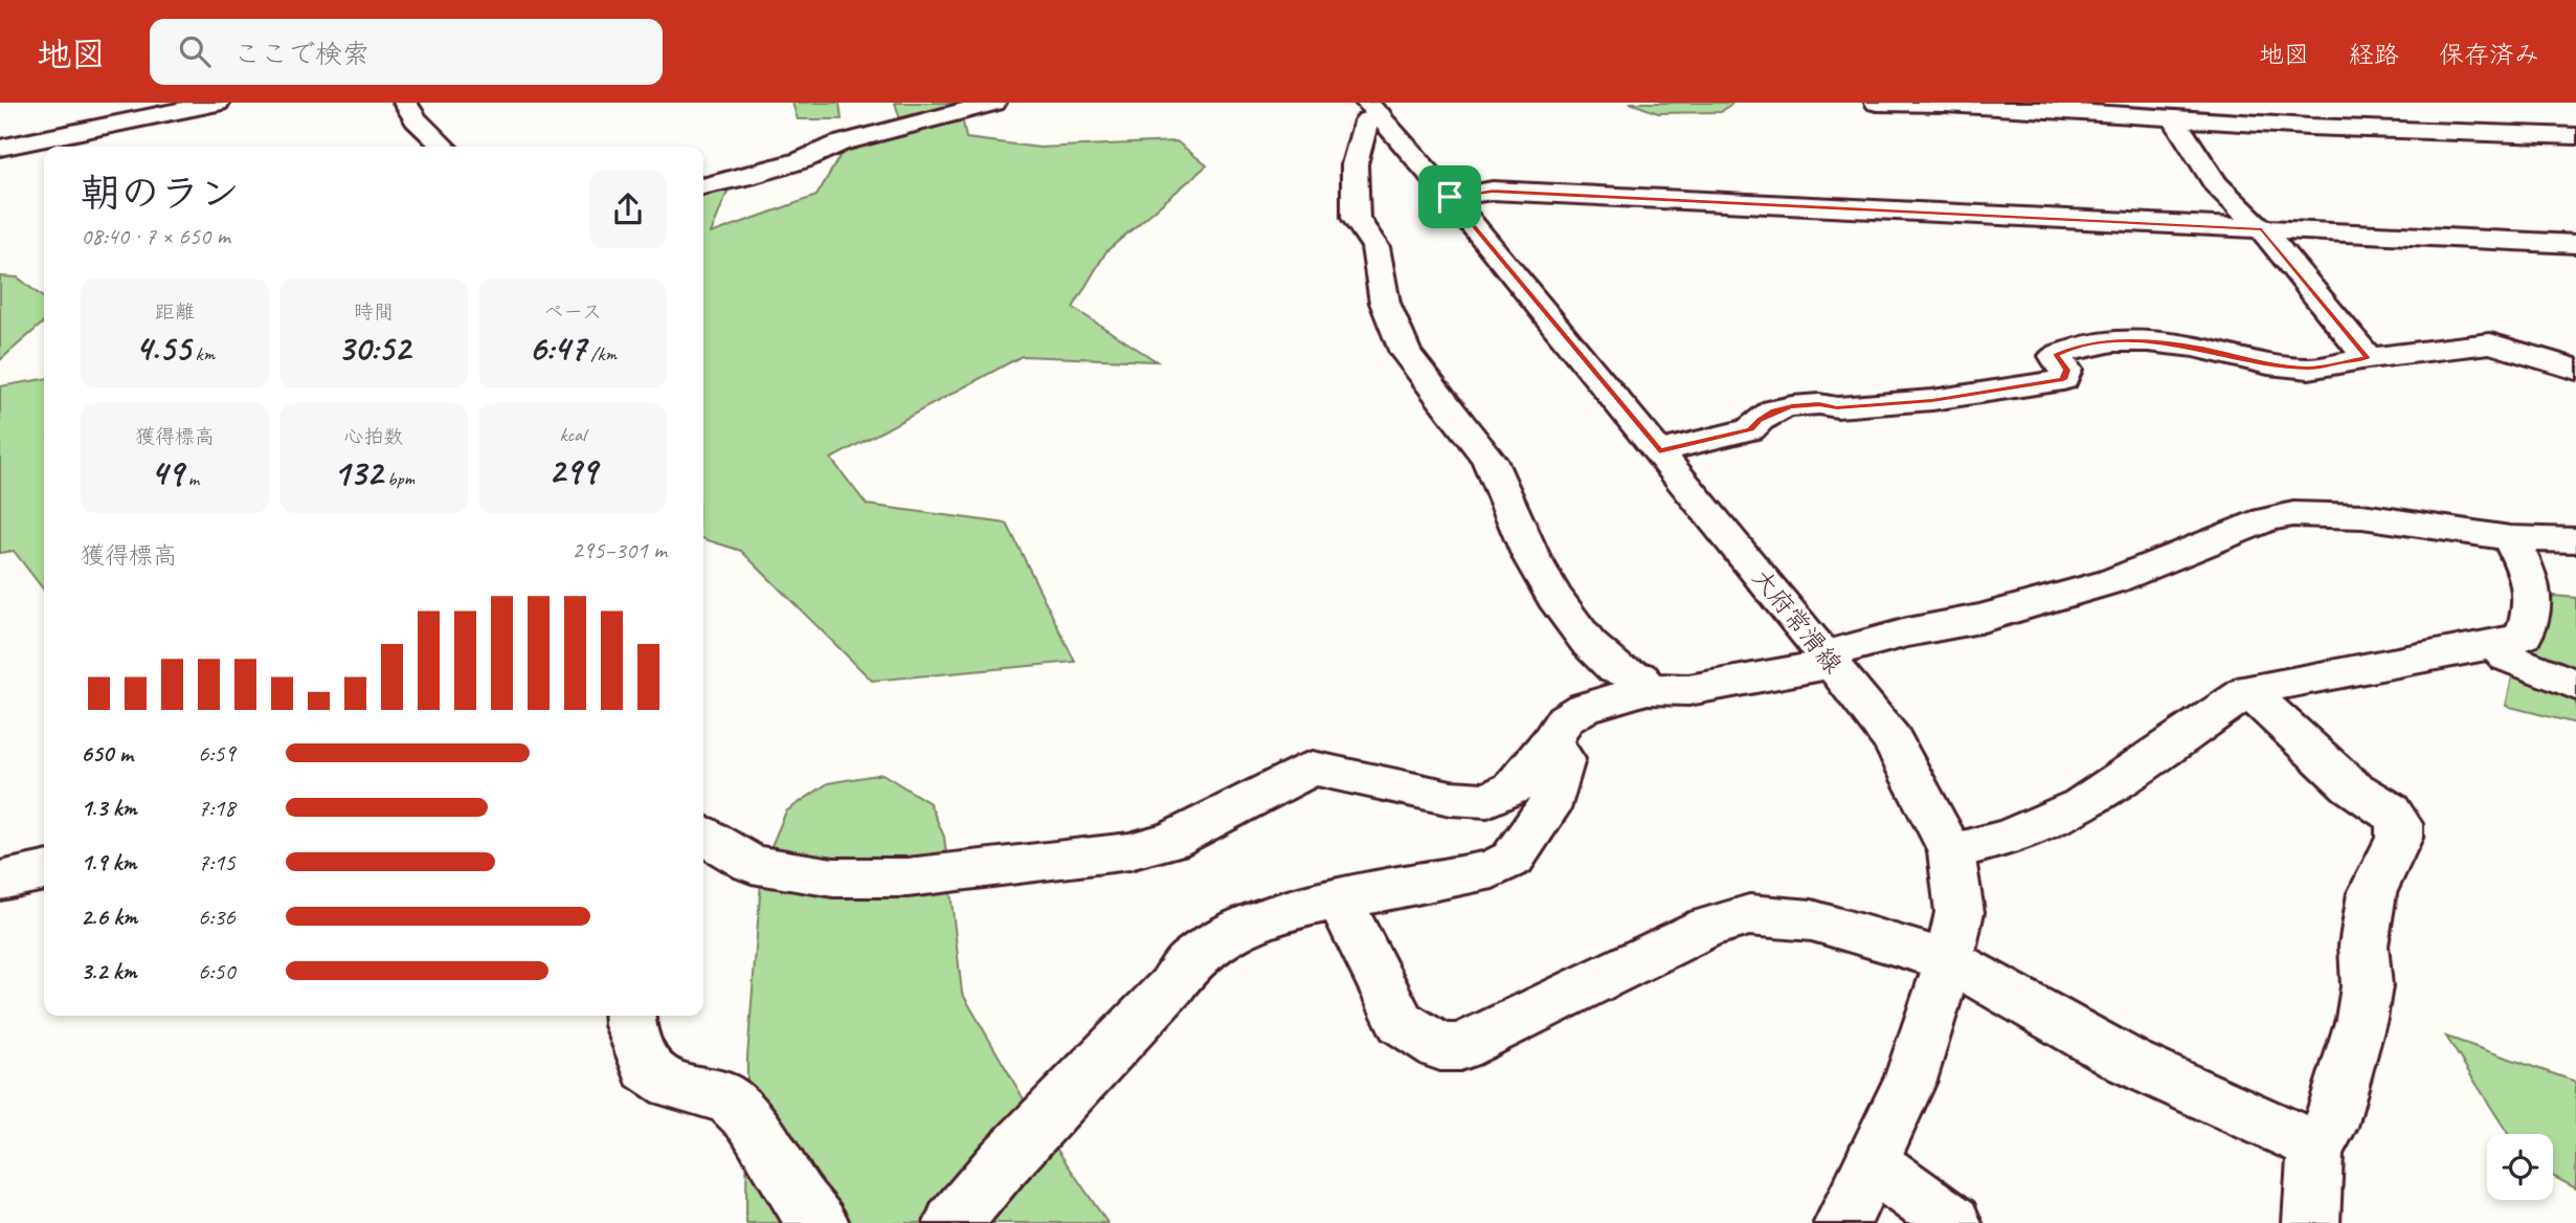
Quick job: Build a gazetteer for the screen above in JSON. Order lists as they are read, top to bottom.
{
  "streets": {
    "street": ["大府常滑線"]
  },
  "page": {
    "header": "地図",
    "search": "ここで検索",
    "nav": ["地図", "経路", "保存済み"],
    "heading": ["朝のラン", "08:40 · 7 × 650 m"],
    "stats": [
      ["距離", "4.55 km"],
      ["時間", "30:52"],
      ["ペース", "6:47 /km"],
      ["獲得標高", "49 m"],
      ["心拍数", "132 bpm"],
      ["kcal", "299"]
    ],
    "chart": ["獲得標高", "295–301 m"],
    "list": [
      {
        "name": "650 m",
        "note": "6:59"
      },
      {
        "name": "1.3 km",
        "note": "7:18"
      },
      {
        "name": "1.9 km",
        "note": "7:15"
      },
      {
        "name": "2.6 km",
        "note": "6:36"
      },
      {
        "name": "3.2 km",
        "note": "6:50"
      }
    ]
  }
}
